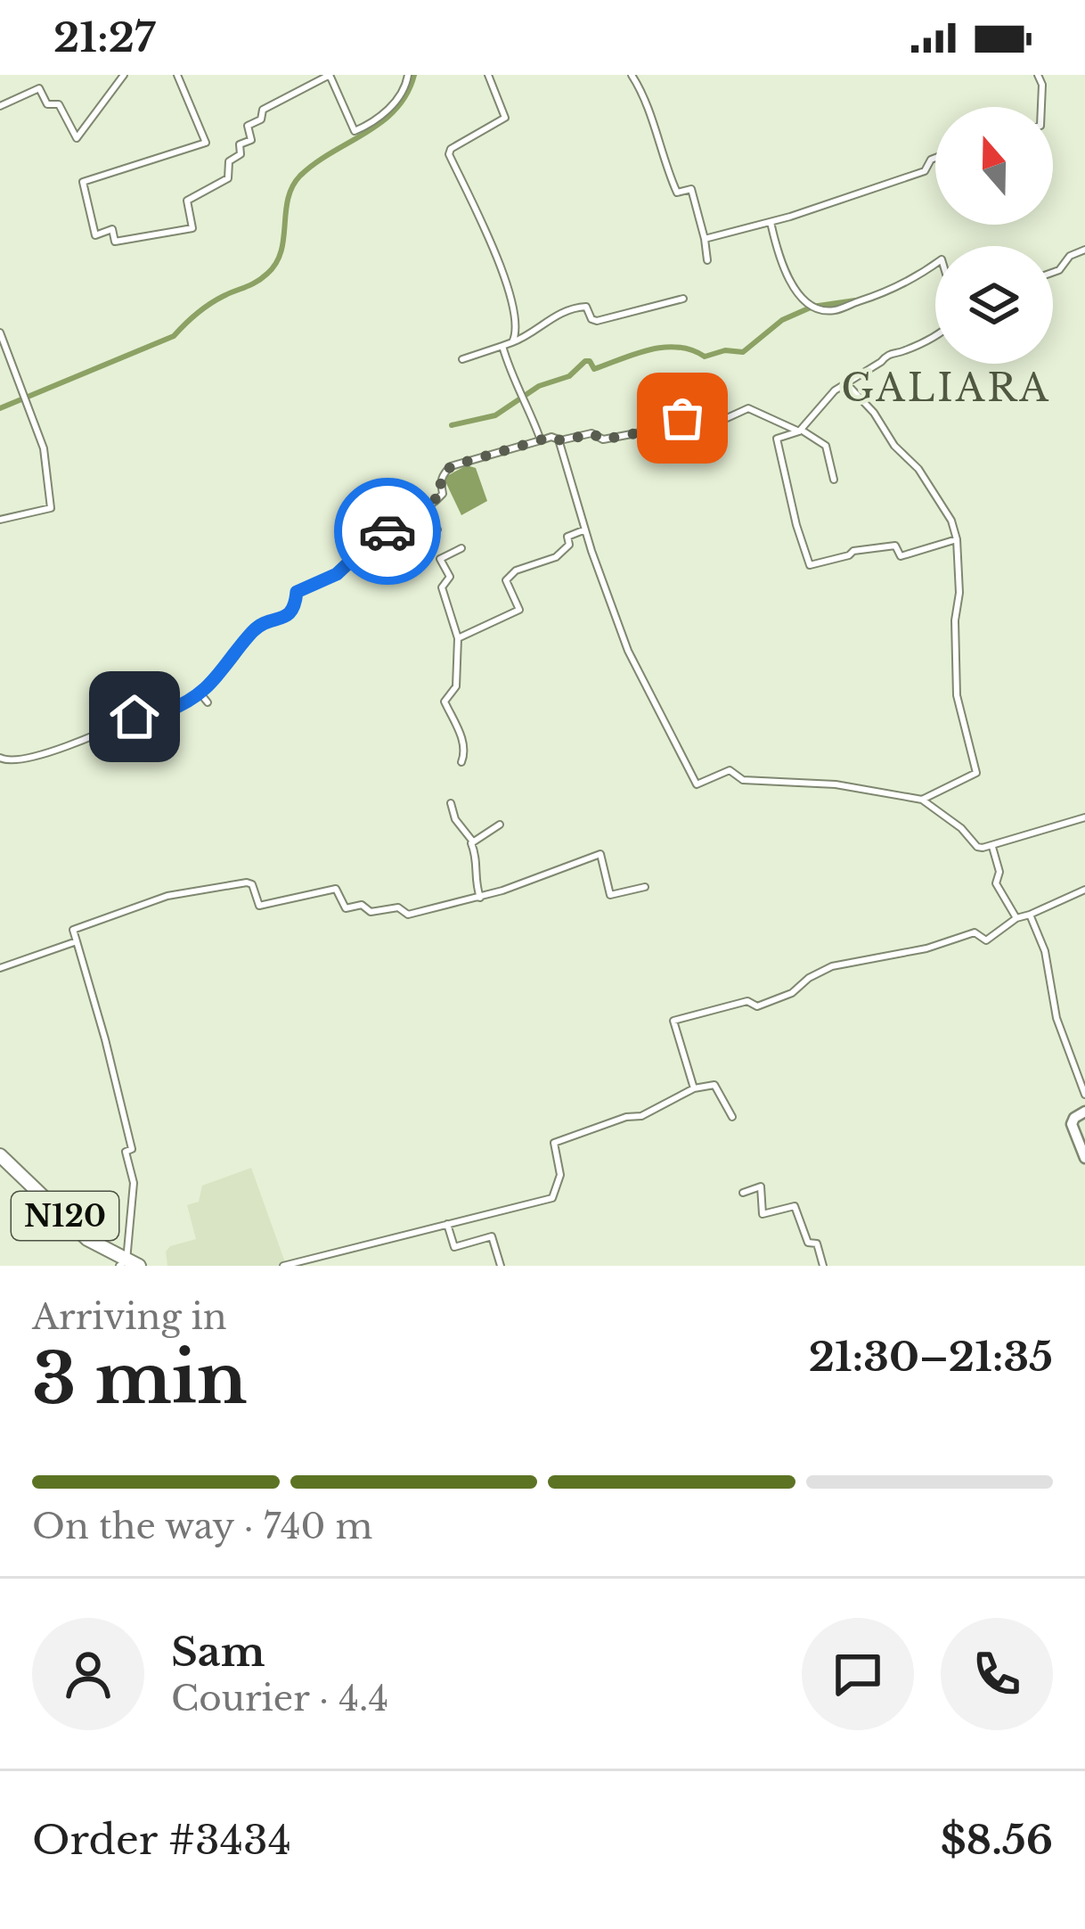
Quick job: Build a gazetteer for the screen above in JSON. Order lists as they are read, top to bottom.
{
  "streets": {
    "highway": ["N120"]
  },
  "districts": ["GALIARA"],
  "north": "top",
  "page": {
    "status": "21:27",
    "heading": ["3 min", "Arriving in", "21:30–21:35"],
    "panel": [
      "Sam",
      "Courier · 4.4",
      "Order #3434",
      "$8.56"
    ],
    "bar": "On the way · 740 m"
  }
}
